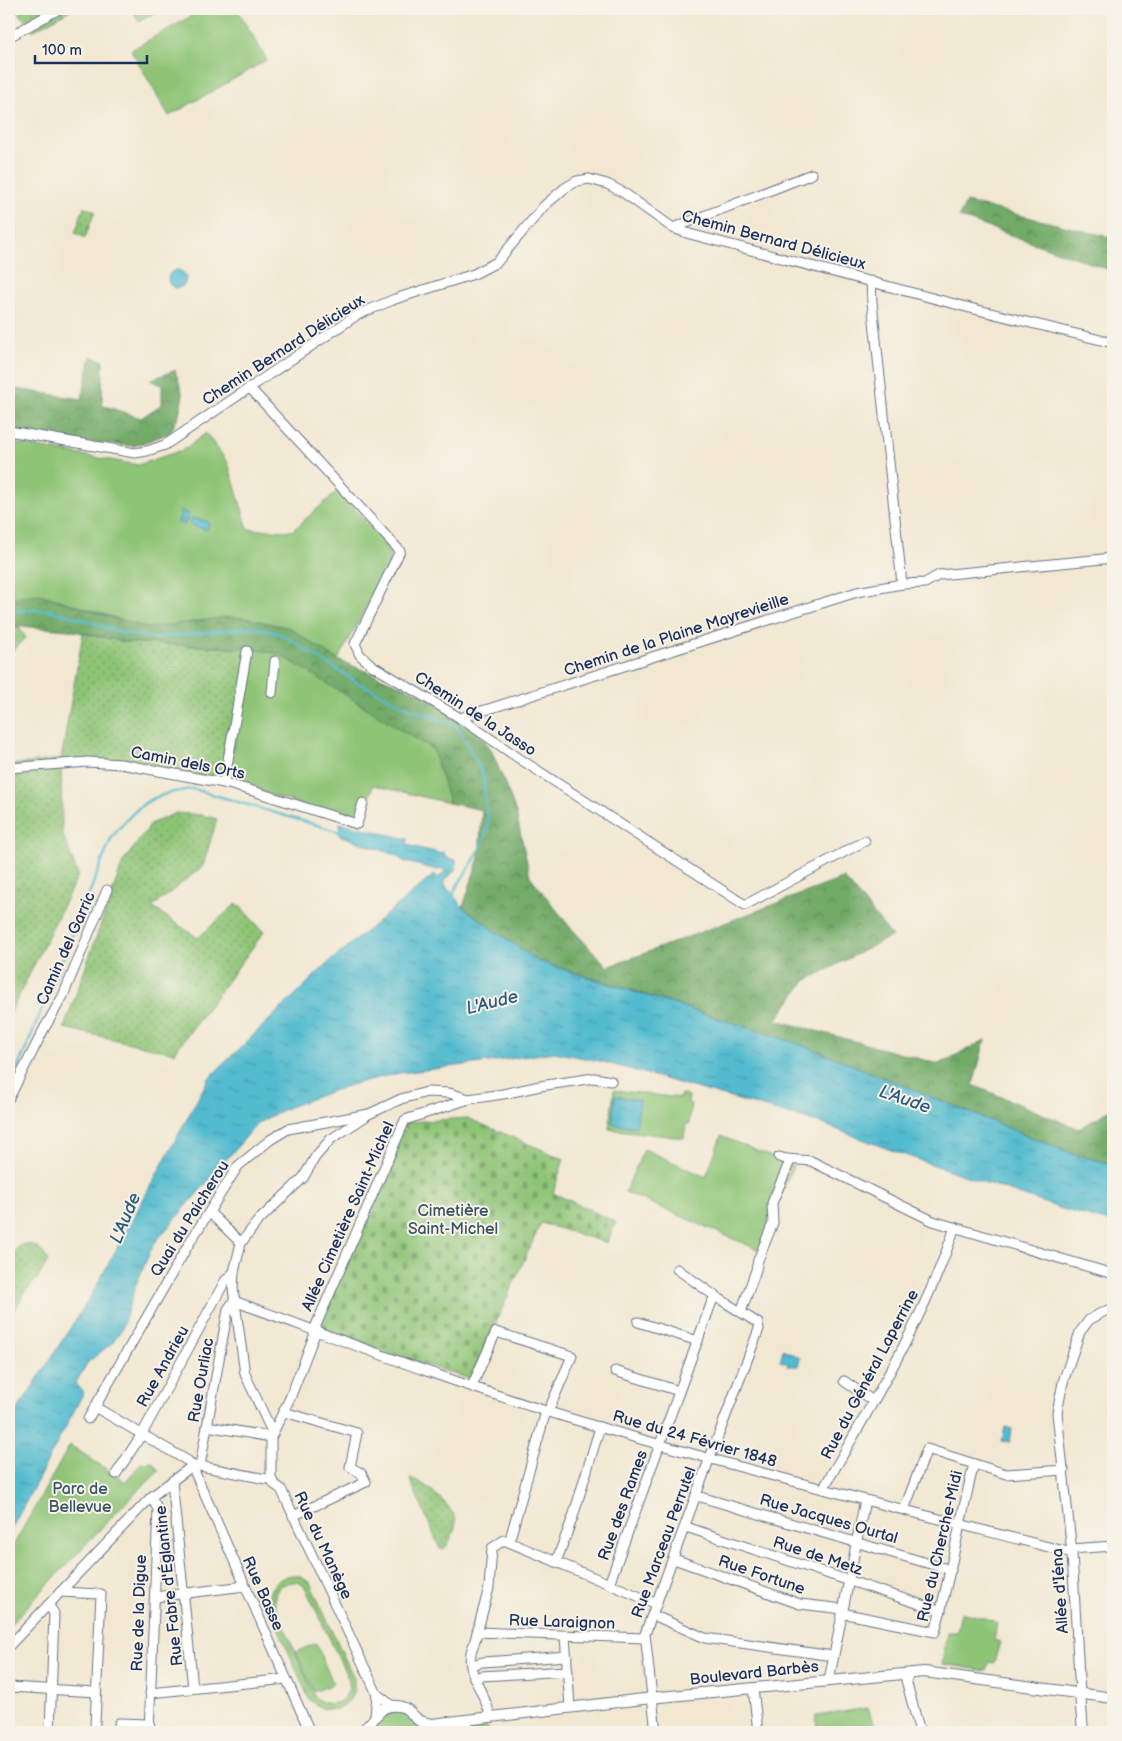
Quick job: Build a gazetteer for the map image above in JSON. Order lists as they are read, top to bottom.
{
  "streets": {
    "main road": ["Allée d'Iéna", "Boulevard Barbès"],
    "street": [
      "Chemin Bernard Délicieux",
      "Chemin de la Plaine Mayrevieille",
      "Chemin de la Jasso",
      "Camin dels Orts",
      "Camin del Garric",
      "Allée Cimetière Saint-Michel",
      "Quai du Paicherou",
      "Rue Andrieu",
      "Rue du Général Laperrine",
      "Rue Ourliac",
      "Rue du 24 Février 1848",
      "Rue des Rames",
      "Rue Jacques Ourtal",
      "Rue Marceau Perrutel",
      "Rue du Manège",
      "Rue du Cherche-Midi",
      "Rue de Metz",
      "Rue Fortune",
      "Rue Fabre d'Églantine",
      "Rue Basse",
      "Rue de la Digue",
      "Rue Laraignon"
    ]
  },
  "crossings": [
    ["Chemin Bernard Délicieux", "Chemin de la Jasso"],
    ["Chemin de la Plaine Mayrevieille", "Chemin de la Jasso"],
    ["Allée Cimetière Saint-Michel", "Quai du Paicherou"],
    ["Allée Cimetière Saint-Michel", "Rue du 24 Février 1848"],
    ["Rue du Général Laperrine", "Rue du 24 Février 1848"],
    ["Rue Ourliac", "Rue du 24 Février 1848"],
    ["Rue Ourliac", "Rue Basse"],
    ["Rue du 24 Février 1848", "Rue des Rames"],
    ["Rue du 24 Février 1848", "Rue Marceau Perrutel"],
    ["Rue du 24 Février 1848", "Rue du Cherche-Midi"],
    ["Rue du 24 Février 1848", "Allée d'Iéna"],
    ["Rue des Rames", "Rue Marceau Perrutel"],
    ["Rue Jacques Ourtal", "Rue Marceau Perrutel"],
    ["Rue Jacques Ourtal", "Rue du Cherche-Midi"],
    ["Rue Marceau Perrutel", "Rue de Metz"],
    ["Rue Marceau Perrutel", "Rue Fortune"],
    ["Rue Marceau Perrutel", "Rue Laraignon"],
    ["Rue Marceau Perrutel", "Boulevard Barbès"],
    ["Rue du Manège", "Boulevard Barbès"],
    ["Rue du Cherche-Midi", "Rue de Metz"],
    ["Rue du Cherche-Midi", "Rue Fortune"],
    ["Allée d'Iéna", "Boulevard Barbès"]
  ],
  "water": ["L'Aude"],
  "parks": ["Cimetière Saint-Michel", "Parc de Bellevue"],
  "scale_bar": "100 m"
}
